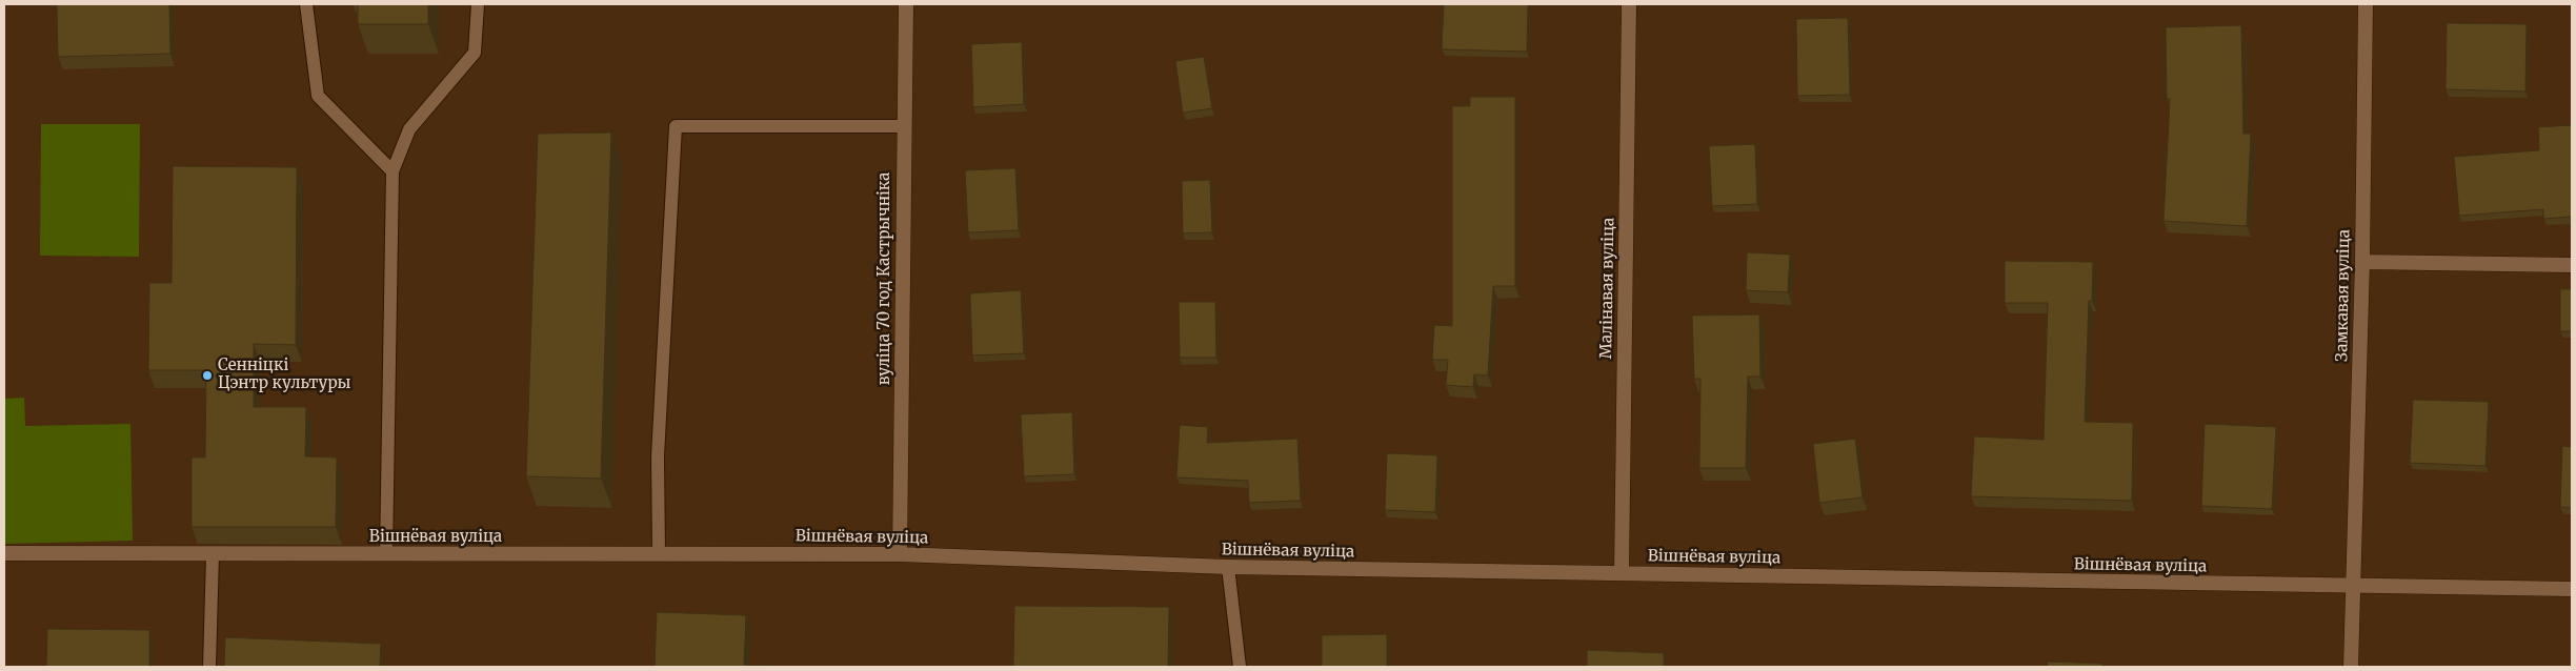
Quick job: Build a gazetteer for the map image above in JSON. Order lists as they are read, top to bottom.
{
  "streets": {
    "street": [
      "вуліца 70 год Кастрычніка",
      "Малінавая вуліца",
      "Замкавая вуліца",
      "Вішнёвая вуліца"
    ]
  },
  "crossings": [
    ["вуліца 70 год Кастрычніка", "Вішнёвая вуліца"],
    ["Малінавая вуліца", "Вішнёвая вуліца"],
    ["Замкавая вуліца", "Вішнёвая вуліца"]
  ],
  "places": ["Сенніцкі Цэнтр культуры"]
}
